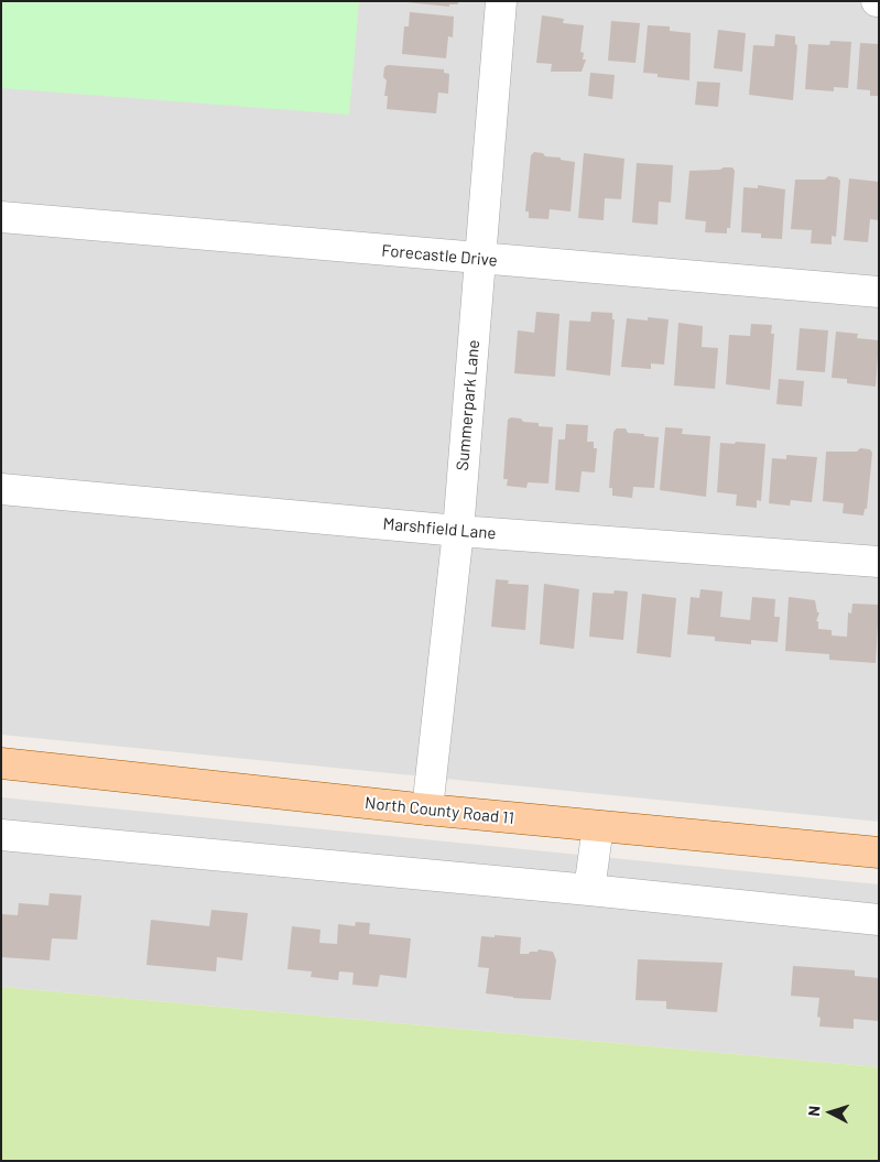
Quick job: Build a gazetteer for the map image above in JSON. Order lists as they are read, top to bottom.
{
  "streets": {
    "main road": ["North County Road 11"],
    "street": ["Forecastle Drive", "Summerpark Lane", "Marshfield Lane"]
  },
  "crossings": [
    ["Forecastle Drive", "Summerpark Lane"],
    ["Summerpark Lane", "Marshfield Lane"],
    ["Summerpark Lane", "North County Road 11"]
  ],
  "north": "left"
}
